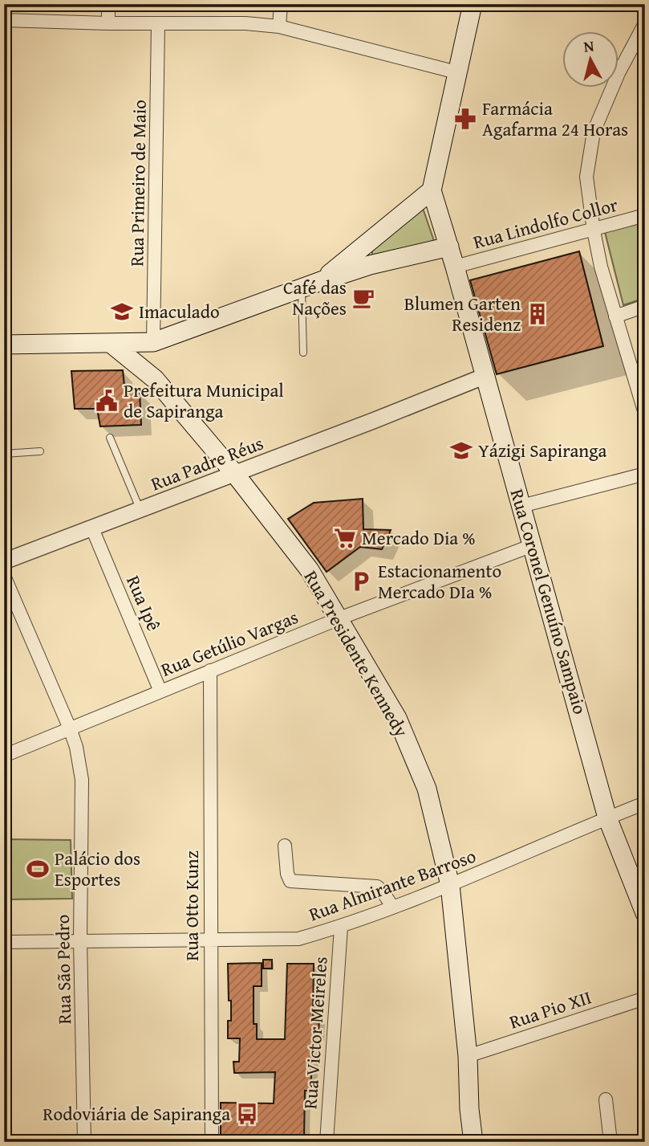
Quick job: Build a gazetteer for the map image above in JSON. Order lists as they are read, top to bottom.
{
  "streets": {
    "main road": ["Rua Coronel Genuíno Sampaio", "Rua Presidente Kennedy"],
    "street": [
      "Rua Primeiro de Maio",
      "Rua Lindolfo Collor",
      "Rua Padre Réus",
      "Rua Ipê",
      "Rua Getúlio Vargas",
      "Rua Almirante Barroso",
      "Rua Otto Kunz",
      "Rua São Pedro",
      "Rua Pio XII",
      "Rua Victor Meireles"
    ]
  },
  "crossings": [
    ["Rua Lindolfo Collor", "Rua Coronel Genuíno Sampaio"],
    ["Rua Padre Réus", "Rua Coronel Genuíno Sampaio"],
    ["Rua Padre Réus", "Rua Ipê"],
    ["Rua Padre Réus", "Rua Presidente Kennedy"],
    ["Rua Coronel Genuíno Sampaio", "Rua Getúlio Vargas"],
    ["Rua Coronel Genuíno Sampaio", "Rua Almirante Barroso"],
    ["Rua Ipê", "Rua Getúlio Vargas"],
    ["Rua Getúlio Vargas", "Rua Presidente Kennedy"],
    ["Rua Getúlio Vargas", "Rua Otto Kunz"],
    ["Rua Getúlio Vargas", "Rua São Pedro"],
    ["Rua Presidente Kennedy", "Rua Almirante Barroso"],
    ["Rua Presidente Kennedy", "Rua Pio XII"],
    ["Rua Almirante Barroso", "Rua Otto Kunz"],
    ["Rua Almirante Barroso", "Rua São Pedro"],
    ["Rua Almirante Barroso", "Rua Victor Meireles"]
  ],
  "places": {
    "pharmacy": ["Farmácia Agafarma 24 Horas"],
    "cafe": ["Café das Nações"],
    "school or university": ["Imaculado", "Yázigi Sapiranga"],
    "building": ["Blumen Garten Residenz"],
    "public building": ["Prefeitura Municipal de Sapiranga"],
    "supermarket": ["Mercado Dia %"],
    "parking": ["Estacionamento Mercado DIa %"],
    "sports": ["Palácio dos Esportes"],
    "bus stop": ["Rodoviária de Sapiranga"]
  },
  "north": "top"
}
